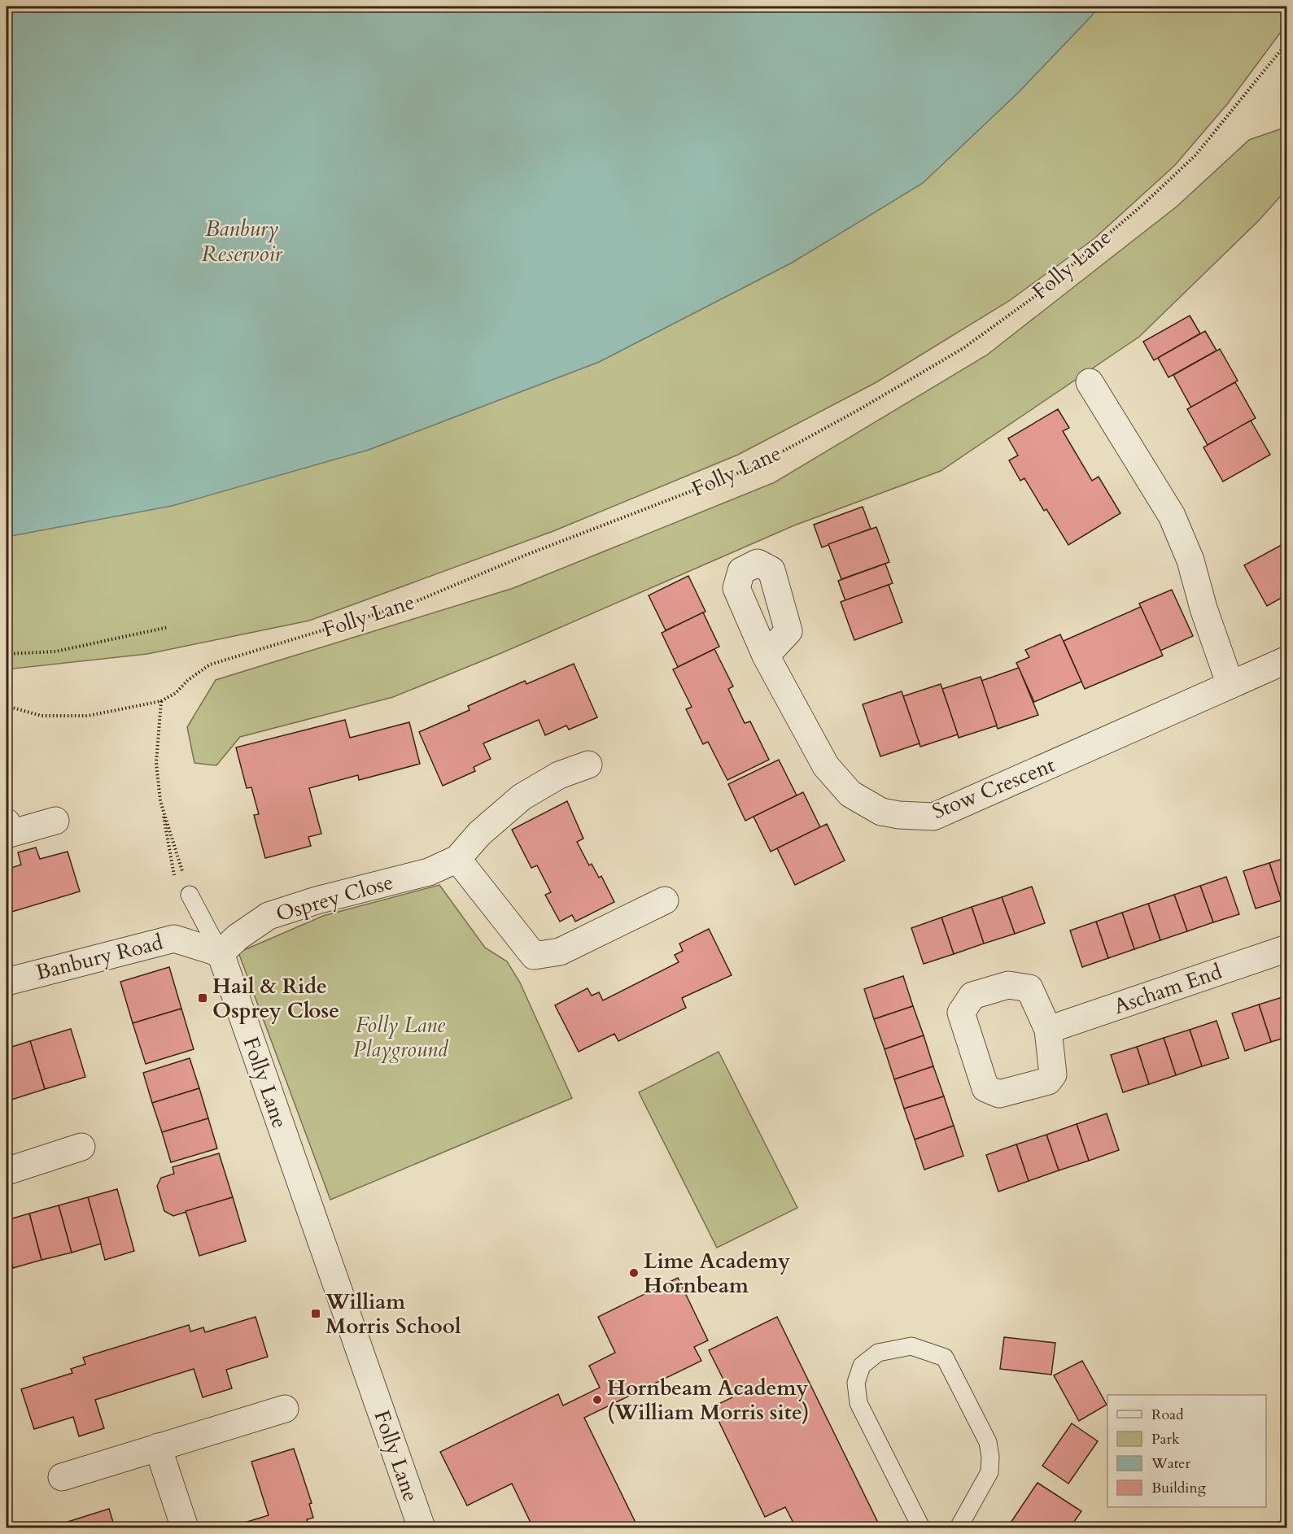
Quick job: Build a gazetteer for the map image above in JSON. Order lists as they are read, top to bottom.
{
  "streets": {
    "street": [
      "Folly Lane",
      "Stow Crescent",
      "Osprey Close",
      "Banbury Road",
      "Ascham End"
    ]
  },
  "crossings": [
    ["Folly Lane", "Osprey Close"],
    ["Folly Lane", "Banbury Road"],
    ["Osprey Close", "Banbury Road"]
  ],
  "water": ["Banbury Reservoir"],
  "parks": ["Folly Lane Playground"],
  "places": {
    "transit": ["Hail & Ride Osprey Close", "William Morris School"],
    "other": ["Lime Academy Hornbeam", "Hornbeam Academy (William Morris site)"]
  },
  "legend": [
    "Road",
    "Park",
    "Water",
    "Building"
  ]
}
